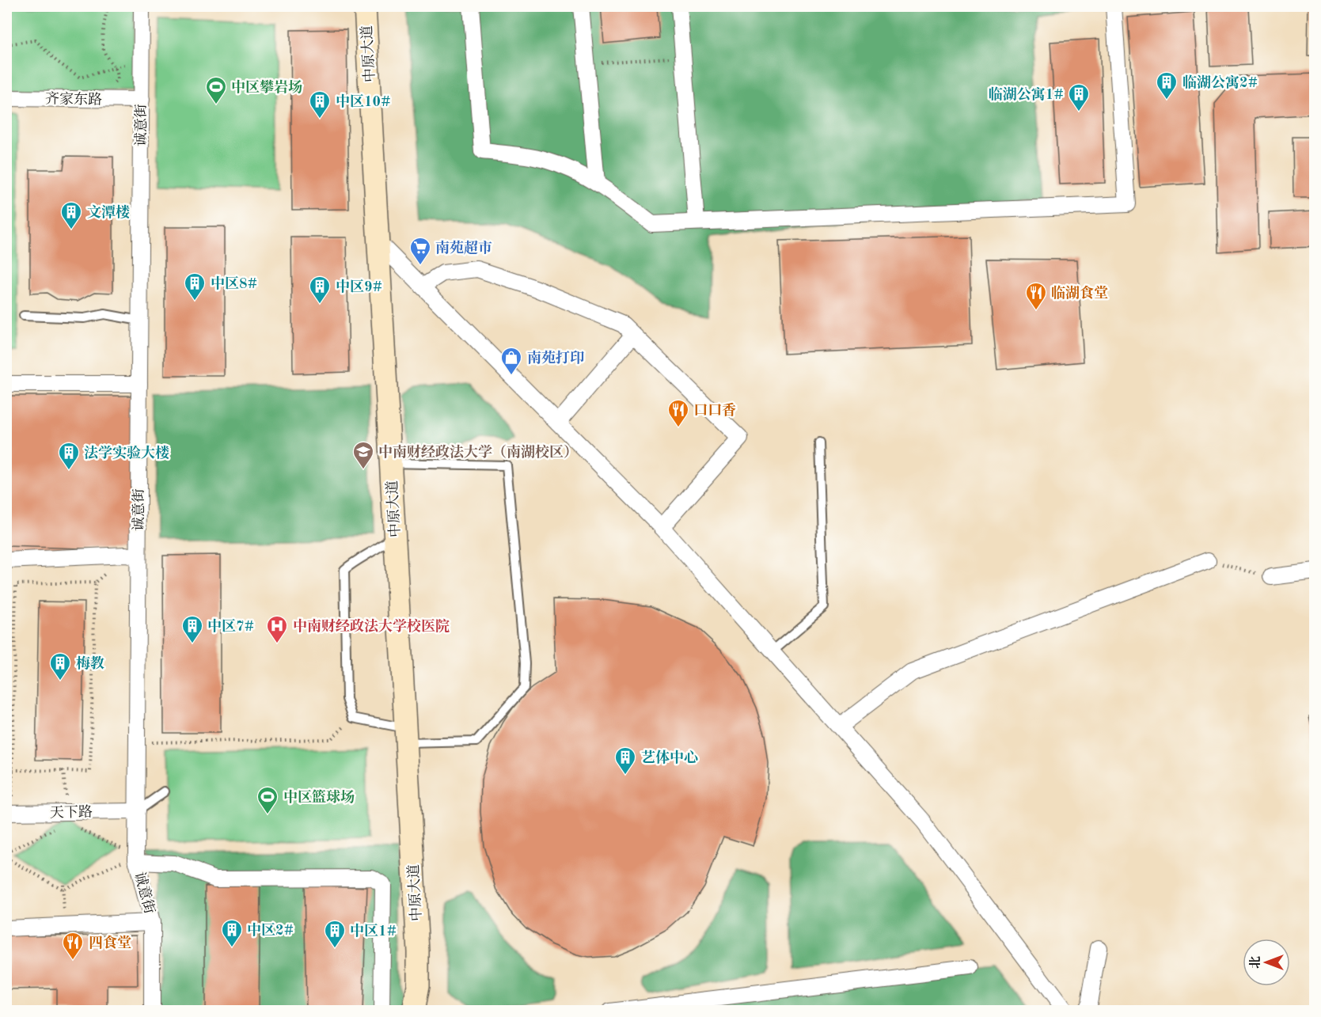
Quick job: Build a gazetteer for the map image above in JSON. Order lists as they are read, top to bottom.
{
  "streets": {
    "main road": ["中原大道"],
    "street": ["齐家东路", "诚意街", "天下路"]
  },
  "crossings": [
    ["齐家东路", "诚意街"],
    ["诚意街", "天下路"]
  ],
  "places": {
    "building": [
      "临湖公寓2#",
      "临湖公寓1#",
      "中区10#",
      "文潭楼",
      "中区8#",
      "中区9#",
      "法学实验大楼",
      "中区7#",
      "梅教",
      "艺体中心",
      "中区2#",
      "中区1#"
    ],
    "sports": ["中区攀岩场", "中区篮球场"],
    "supermarket": ["南苑超市"],
    "restaurant": ["临湖食堂", "口口香", "四食堂"],
    "shop": ["南苑打印"],
    "school or university": ["中南财经政法大学（南湖校区）"],
    "hospital": ["中南财经政法大学校医院"]
  },
  "north": "left"
}
